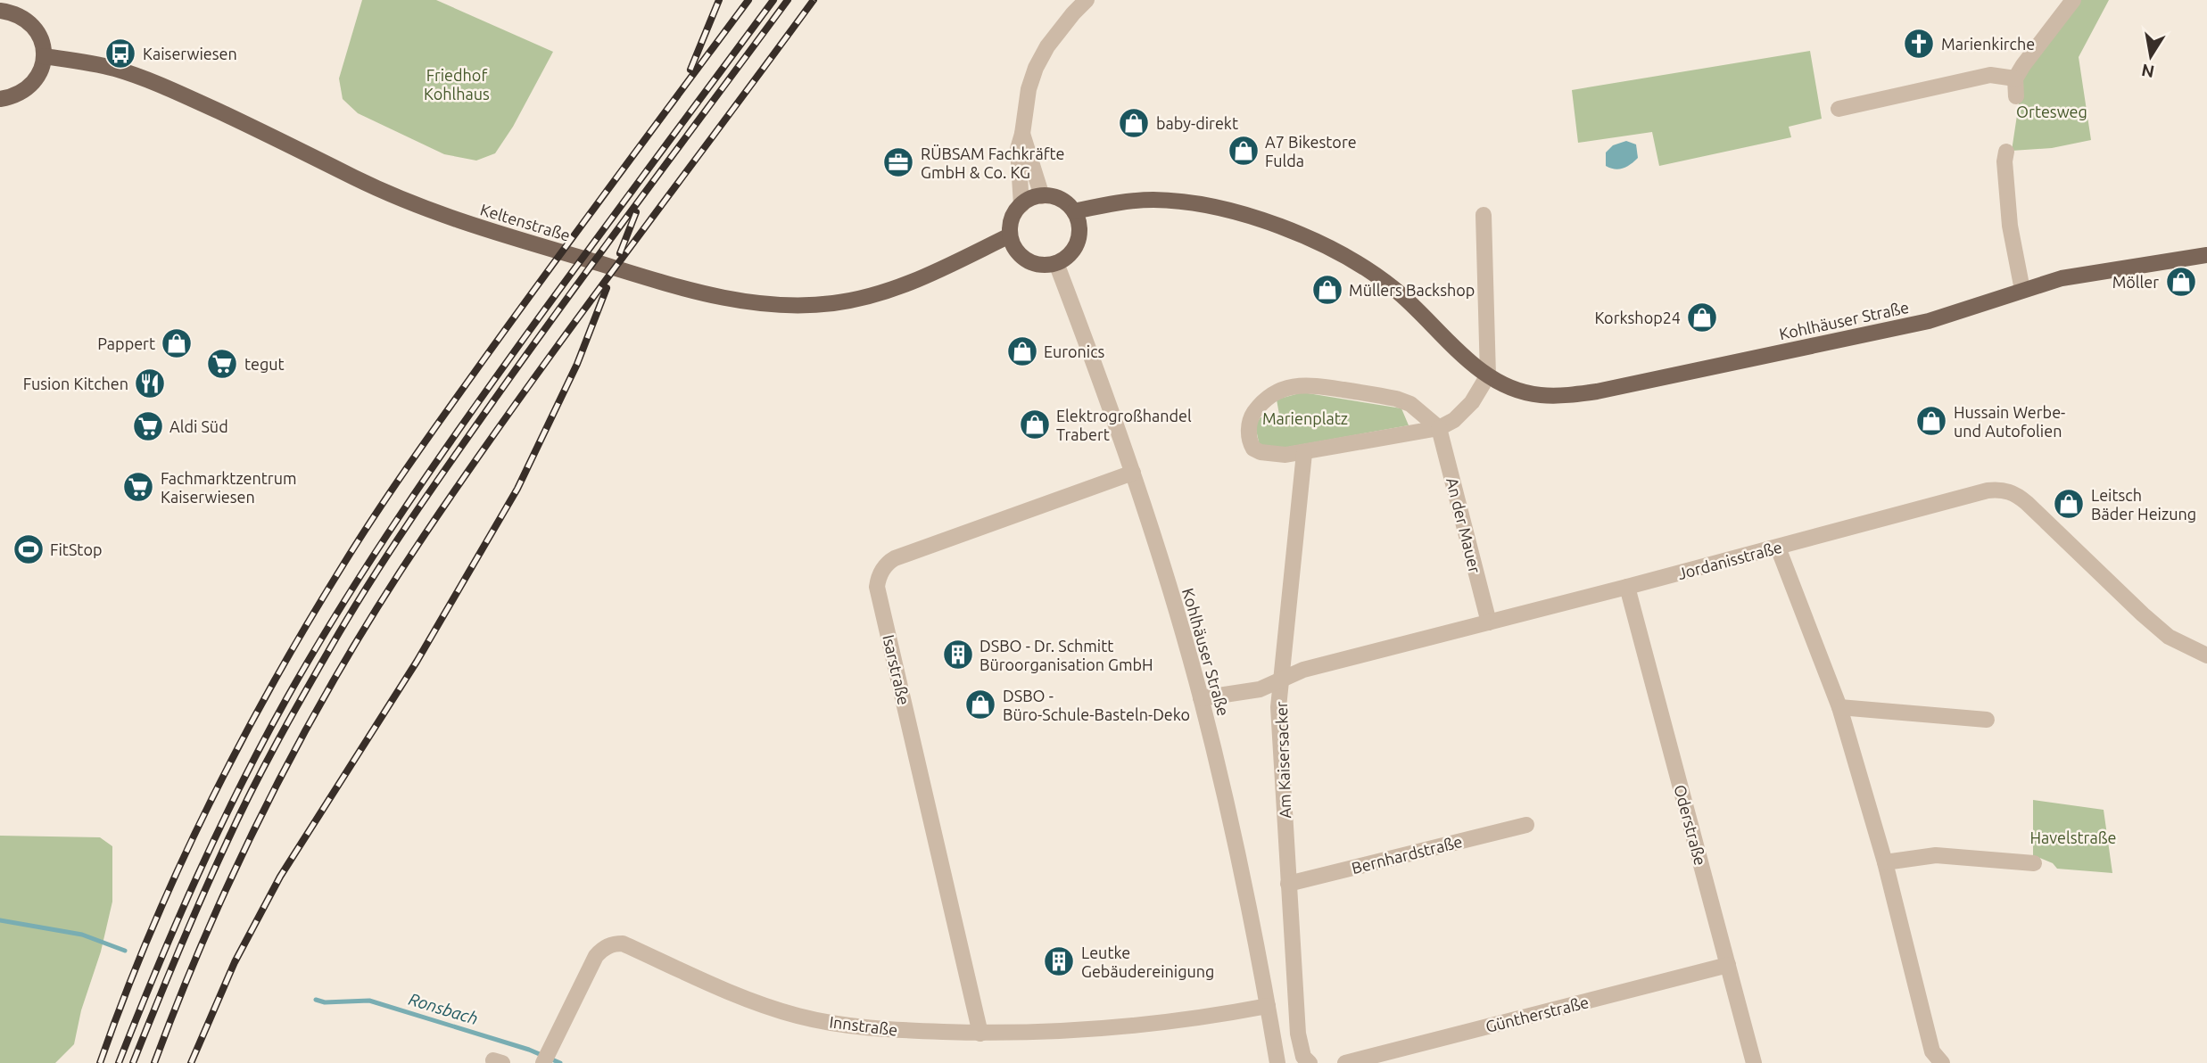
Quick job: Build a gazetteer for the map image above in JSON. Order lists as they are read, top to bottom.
{
  "streets": {
    "main road": ["Keltenstraße", "Kohlhäuser Straße"],
    "street": [
      "An der Mauer",
      "Jordanisstraße",
      "Isarstraße",
      "Am Kaisersacker",
      "Oderstraße",
      "Bernhardstraße",
      "Güntherstraße",
      "Innstraße"
    ]
  },
  "crossings": [
    ["Keltenstraße", "Kohlhäuser Straße"],
    ["Kohlhäuser Straße", "Jordanisstraße"],
    ["Kohlhäuser Straße", "Isarstraße"],
    ["Kohlhäuser Straße", "Innstraße"],
    ["An der Mauer", "Jordanisstraße"],
    ["Jordanisstraße", "Am Kaisersacker"],
    ["Jordanisstraße", "Oderstraße"],
    ["Isarstraße", "Innstraße"],
    ["Am Kaisersacker", "Bernhardstraße"],
    ["Oderstraße", "Güntherstraße"]
  ],
  "water": ["Ronsbach"],
  "parks": [
    "Friedhof Kohlhaus",
    "Ortesweg",
    "Marienplatz",
    "Havelstraße"
  ],
  "places": {
    "church": ["Marienkirche"],
    "bus stop": ["Kaiserwiesen"],
    "shop": [
      "baby-direkt",
      "A7 Bikestore Fulda",
      "Möller",
      "Müllers Backshop",
      "Korkshop24",
      "Pappert",
      "Euronics",
      "Hussain Werbe- und Autofolien",
      "Elektrogroßhandel Trabert",
      "Leitsch Bäder Heizung",
      "DSBO - Büro-Schule-Basteln-Deko"
    ],
    "office": ["RÜBSAM Fachkräfte GmbH & Co. KG"],
    "supermarket": ["tegut", "Aldi Süd", "Fachmarktzentrum Kaiserwiesen"],
    "restaurant": ["Fusion Kitchen"],
    "sports": ["FitStop"],
    "building": ["DSBO - Dr. Schmitt Büroorganisation GmbH", "Leutke Gebäudereinigung"]
  },
  "north": "bottom"
}
